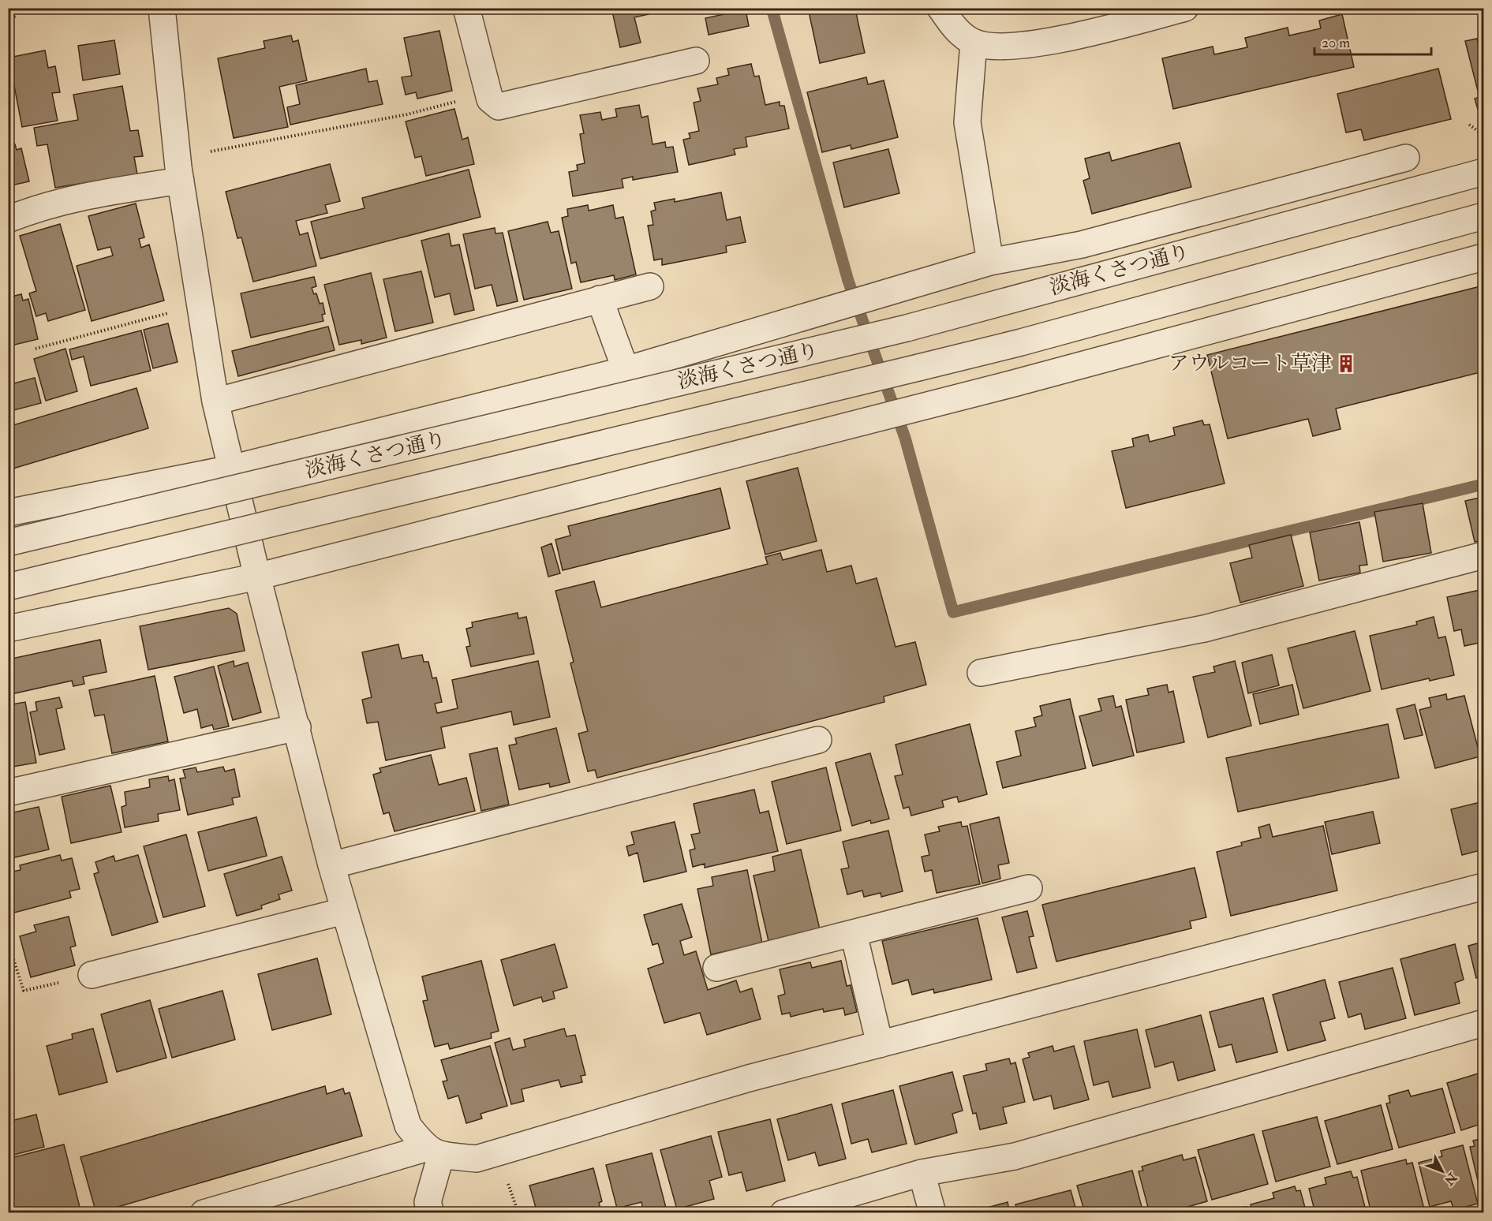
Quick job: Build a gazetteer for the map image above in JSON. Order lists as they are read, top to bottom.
{
  "streets": {
    "street": ["淡海くさつ通り"]
  },
  "places": {
    "building": ["アウルコート草津"]
  },
  "scale_bar": "20 m",
  "north": "bottom right"
}
